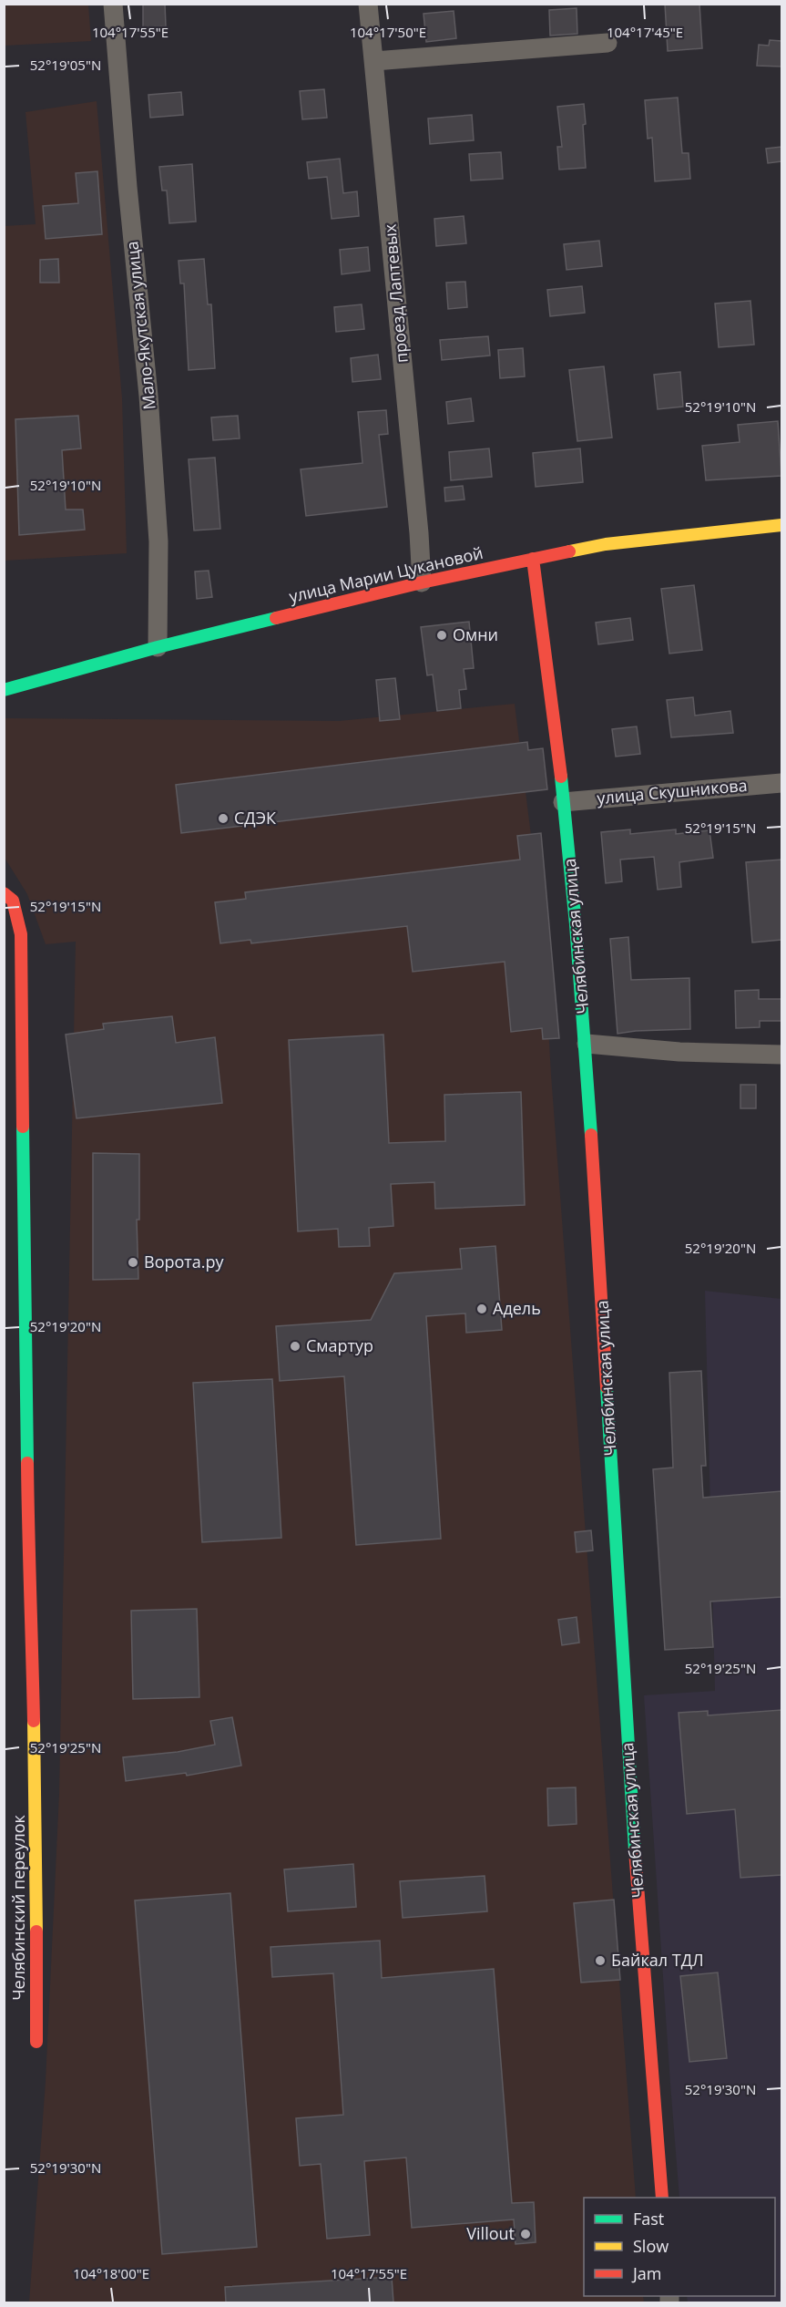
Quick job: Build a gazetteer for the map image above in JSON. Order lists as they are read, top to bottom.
{
  "streets": {
    "street": [
      "проезд Лаптевых",
      "Мало-Якутская улица",
      "улица Марии Цукановой",
      "улица Скушникова",
      "Челябинская улица",
      "Челябинский переулок"
    ]
  },
  "crossings": [
    ["проезд Лаптевых", "улица Марии Цукановой"],
    ["Мало-Якутская улица", "улица Марии Цукановой"],
    ["улица Марии Цукановой", "Челябинская улица"],
    ["улица Скушникова", "Челябинская улица"]
  ],
  "places": [
    "Омни",
    "СДЭК",
    "Ворота.ру",
    "Адель",
    "Смартур",
    "Байкал ТДЛ",
    "Villout"
  ],
  "legend": ["Fast", "Slow", "Jam"],
  "coordinates": [
    "104°17'55\"E",
    "104°17'50\"E",
    "104°17'45\"E",
    "52°19'05\"N",
    "52°19'10\"N",
    "52°19'15\"N",
    "52°19'20\"N",
    "52°19'25\"N",
    "52°19'30\"N",
    "104°18'00\"E"
  ]
}
